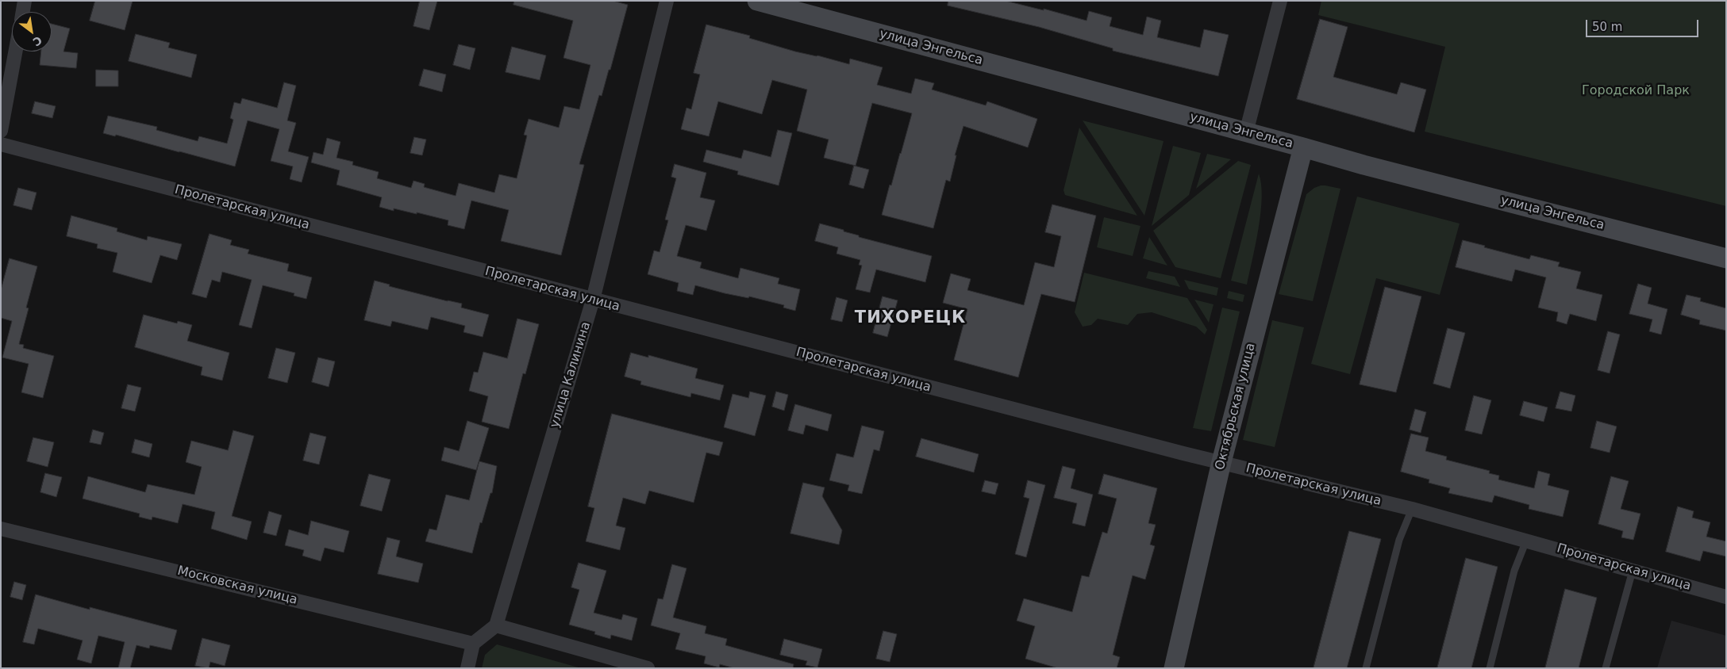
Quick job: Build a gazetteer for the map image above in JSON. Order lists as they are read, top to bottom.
{
  "streets": {
    "main road": ["улица Энгельса", "Октябрьская улица"],
    "street": ["Пролетарская улица", "улица Калинина", "Московская улица"]
  },
  "crossings": [
    ["улица Энгельса", "Октябрьская улица"],
    ["Пролетарская улица", "улица Калинина"],
    ["Пролетарская улица", "Октябрьская улица"]
  ],
  "districts": ["ТИХОРЕЦК"],
  "parks": ["Городской Парк"],
  "scale_bar": "50 m",
  "north": "bottom right"
}
